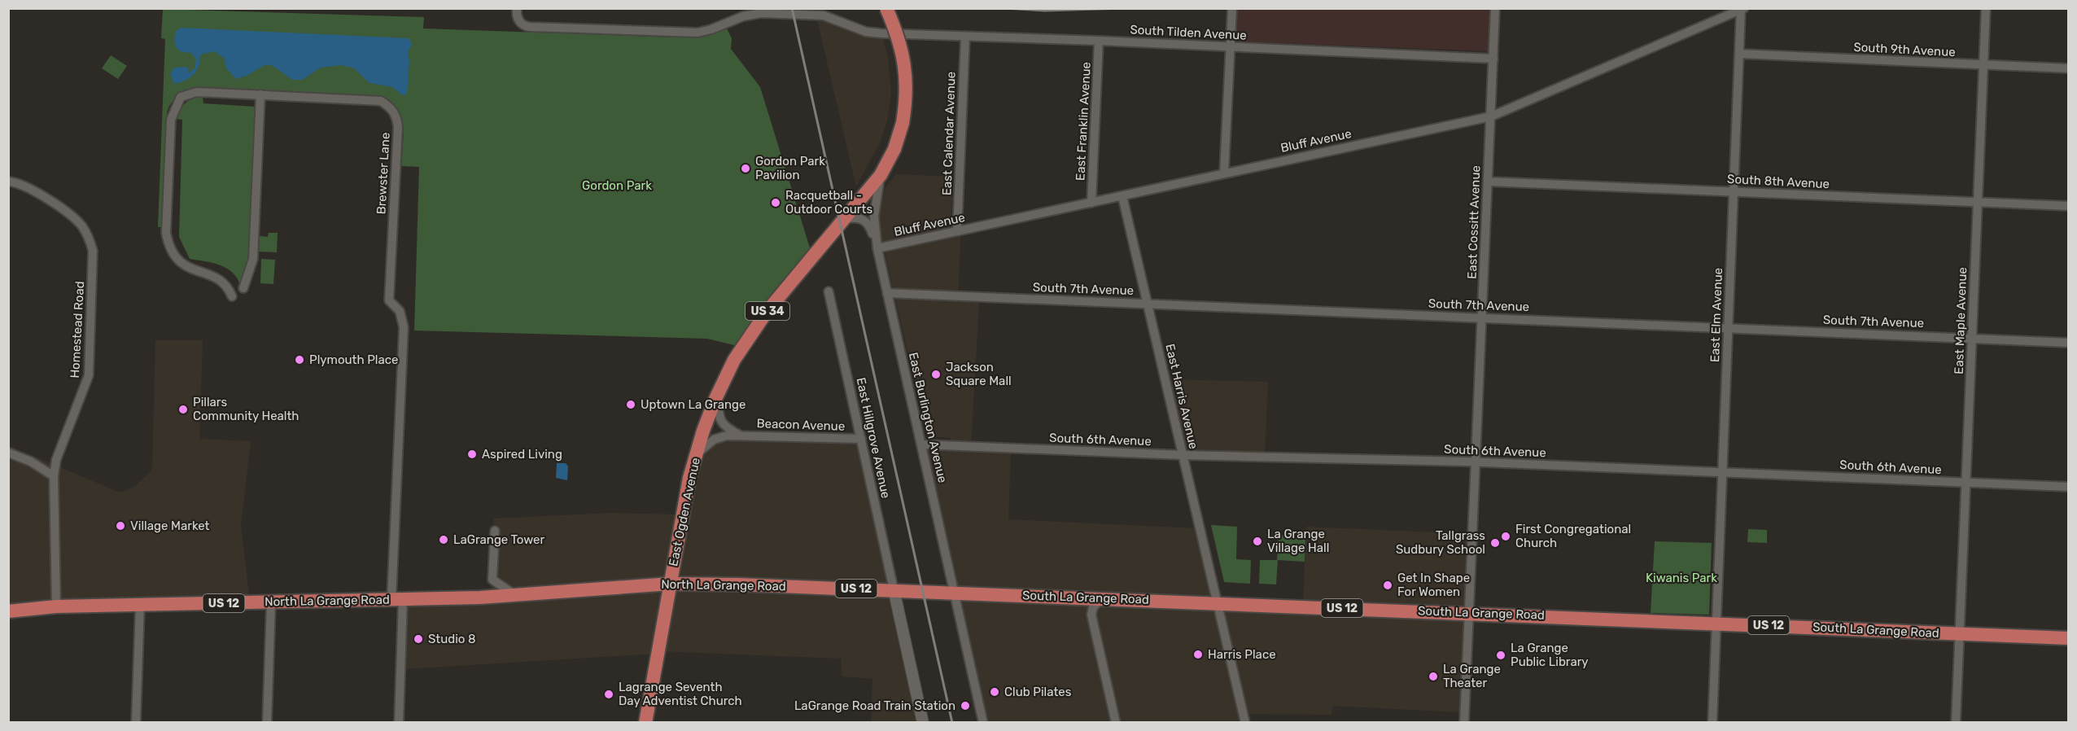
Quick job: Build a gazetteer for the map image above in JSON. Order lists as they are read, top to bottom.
{
  "streets": {
    "main road": [
      "US 34",
      "East Ogden Avenue",
      "North La Grange Road",
      "US 12",
      "South La Grange Road"
    ],
    "street": [
      "South Tilden Avenue",
      "South 9th Avenue",
      "East Franklin Avenue",
      "East Calendar Avenue",
      "Bluff Avenue",
      "Brewster Lane",
      "South 8th Avenue",
      "East Cossitt Avenue",
      "South 7th Avenue",
      "East Elm Avenue",
      "East Maple Avenue",
      "Homestead Road",
      "East Harris Avenue",
      "East Burlington Avenue",
      "Beacon Avenue",
      "East Hillgrove Avenue",
      "South 6th Avenue"
    ]
  },
  "crossings": [
    ["South Tilden Avenue", "East Franklin Avenue"],
    ["South Tilden Avenue", "East Calendar Avenue"],
    ["South Tilden Avenue", "East Cossitt Avenue"],
    ["South 9th Avenue", "East Elm Avenue"],
    ["South 9th Avenue", "East Maple Avenue"],
    ["East Franklin Avenue", "Bluff Avenue"],
    ["East Calendar Avenue", "Bluff Avenue"],
    ["Bluff Avenue", "East Cossitt Avenue"],
    ["Bluff Avenue", "East Elm Avenue"],
    ["Bluff Avenue", "East Harris Avenue"],
    ["Bluff Avenue", "East Burlington Avenue"],
    ["Brewster Lane", "North La Grange Road"],
    ["South 8th Avenue", "East Cossitt Avenue"],
    ["South 8th Avenue", "East Elm Avenue"],
    ["South 8th Avenue", "East Maple Avenue"],
    ["East Cossitt Avenue", "South 7th Avenue"],
    ["East Cossitt Avenue", "South 6th Avenue"],
    ["East Cossitt Avenue", "South La Grange Road"],
    ["South 7th Avenue", "East Elm Avenue"],
    ["South 7th Avenue", "East Maple Avenue"],
    ["South 7th Avenue", "East Harris Avenue"],
    ["South 7th Avenue", "East Burlington Avenue"],
    ["US 34", "East Ogden Avenue"],
    ["US 34", "North La Grange Road"],
    ["East Elm Avenue", "South 6th Avenue"],
    ["East Elm Avenue", "South La Grange Road"],
    ["East Maple Avenue", "South 6th Avenue"],
    ["East Maple Avenue", "South La Grange Road"],
    ["Homestead Road", "North La Grange Road"],
    ["Homestead Road", "US 12"],
    ["East Harris Avenue", "South 6th Avenue"],
    ["East Harris Avenue", "South La Grange Road"],
    ["East Burlington Avenue", "South 6th Avenue"],
    ["East Burlington Avenue", "East Ogden Avenue"],
    ["East Burlington Avenue", "South La Grange Road"],
    ["Beacon Avenue", "East Hillgrove Avenue"],
    ["Beacon Avenue", "East Ogden Avenue"],
    ["East Hillgrove Avenue", "North La Grange Road"],
    ["East Hillgrove Avenue", "South La Grange Road"],
    ["East Ogden Avenue", "North La Grange Road"],
    ["North La Grange Road", "US 12"],
    ["North La Grange Road", "South La Grange Road"]
  ],
  "parks": ["Gordon Park", "Kiwanis Park"],
  "places": [
    "Gordon Park Pavilion",
    "Racquetball - Outdoor Courts",
    "Plymouth Place",
    "Jackson Square Mall",
    "Uptown La Grange",
    "Pillars Community Health",
    "Aspired Living",
    "Village Market",
    "First Congregational Church",
    "LaGrange Tower",
    "La Grange Village Hall",
    "Tallgrass Sudbury School",
    "Get In Shape For Women",
    "Studio 8",
    "Harris Place",
    "La Grange Public Library",
    "La Grange Theater",
    "Club Pilates",
    "Lagrange Seventh Day Adventist Church",
    "LaGrange Road Train Station"
  ]
}
